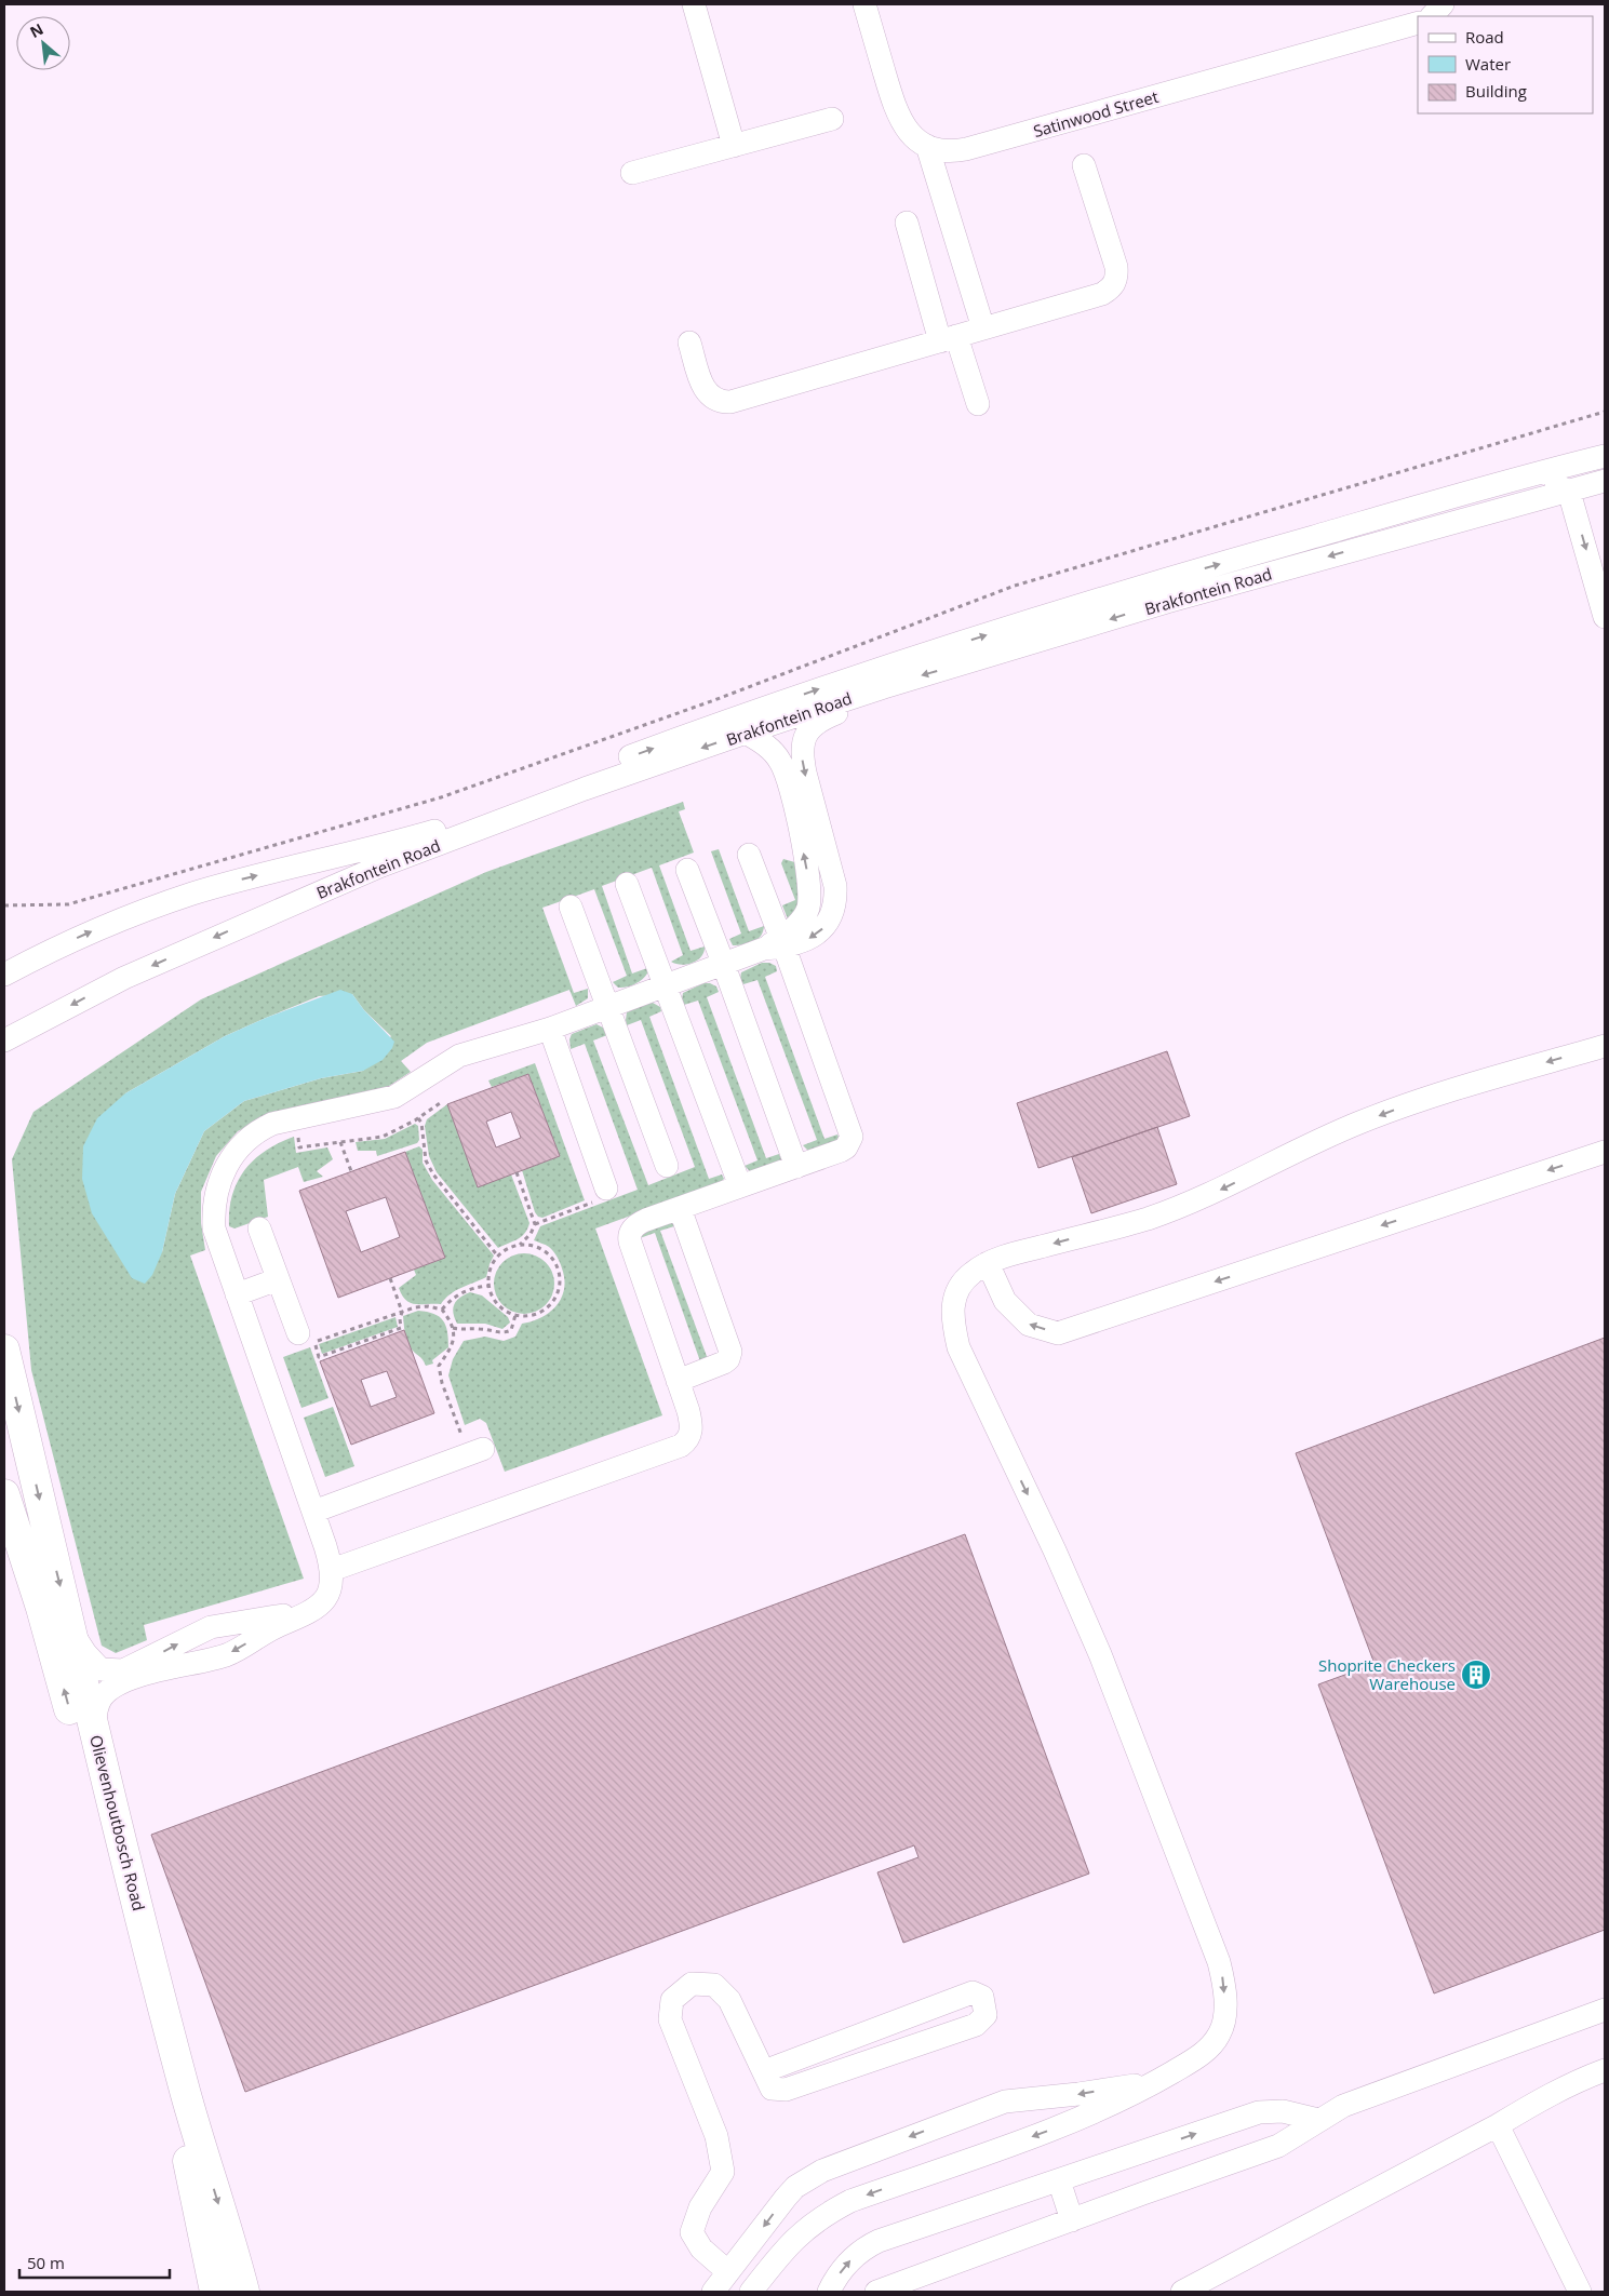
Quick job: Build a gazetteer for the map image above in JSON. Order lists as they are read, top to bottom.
{
  "streets": {
    "main road": ["Olievenhoutbosch Road"],
    "street": ["Satinwood Street", "Brakfontein Road"]
  },
  "places": {
    "building": ["Shoprite Checkers Warehouse"]
  },
  "legend": ["Road", "Water", "Building"],
  "scale_bar": "50 m",
  "north": "top left"
}
